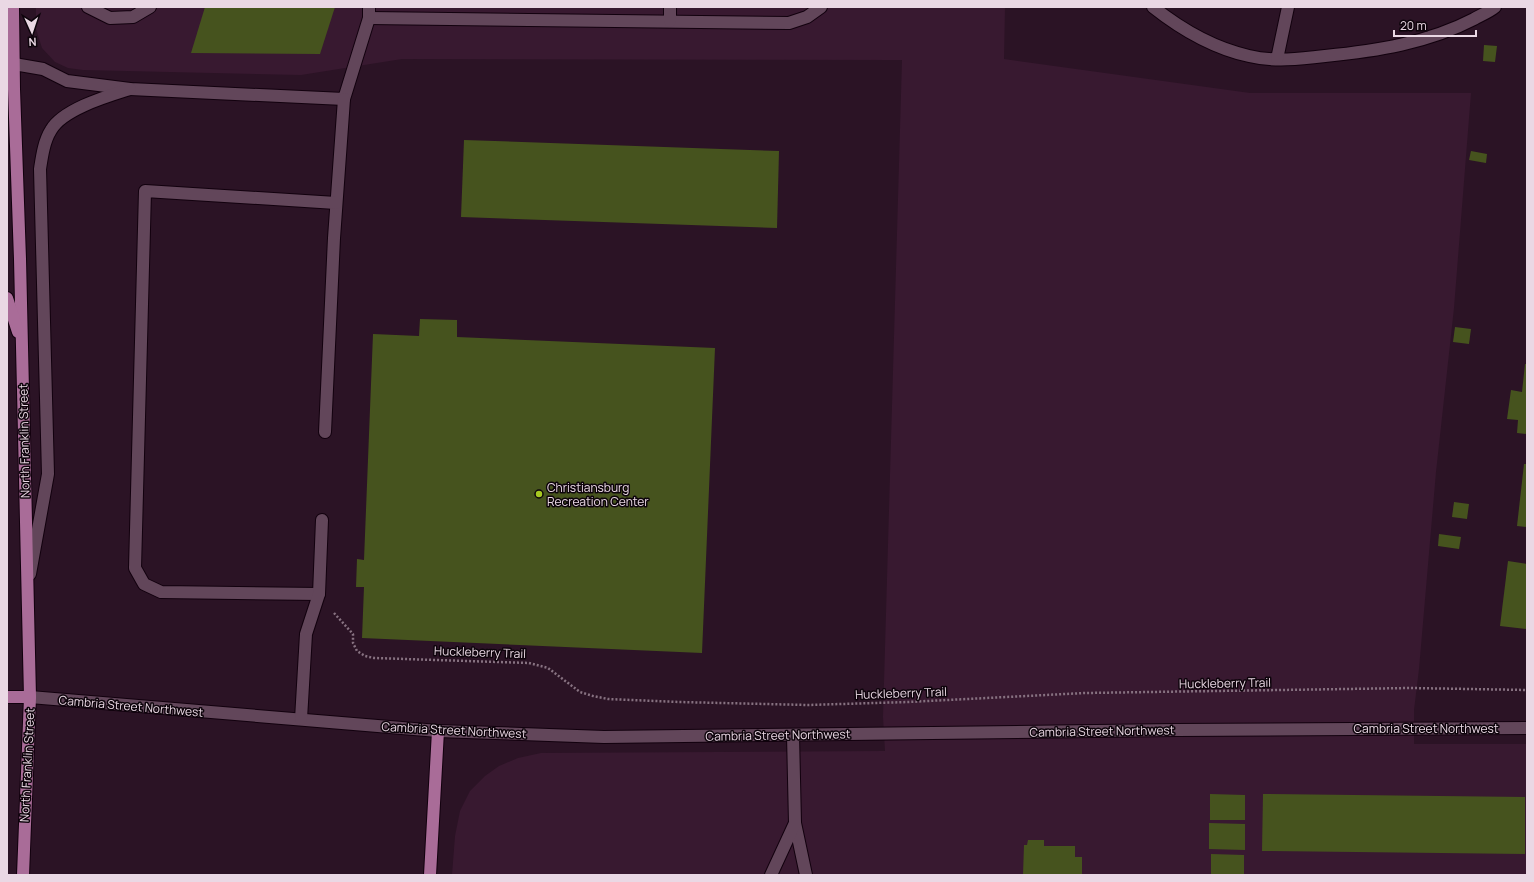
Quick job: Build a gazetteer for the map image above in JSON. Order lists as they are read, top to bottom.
{
  "streets": {
    "main road": ["North Franklin Street"],
    "street": ["Cambria Street Northwest"],
    "path": ["Huckleberry Trail"]
  },
  "crossings": [
    ["North Franklin Street", "Cambria Street Northwest"]
  ],
  "places": ["Christiansburg Recreation Center"],
  "scale_bar": "20 m",
  "north": "bottom"
}
